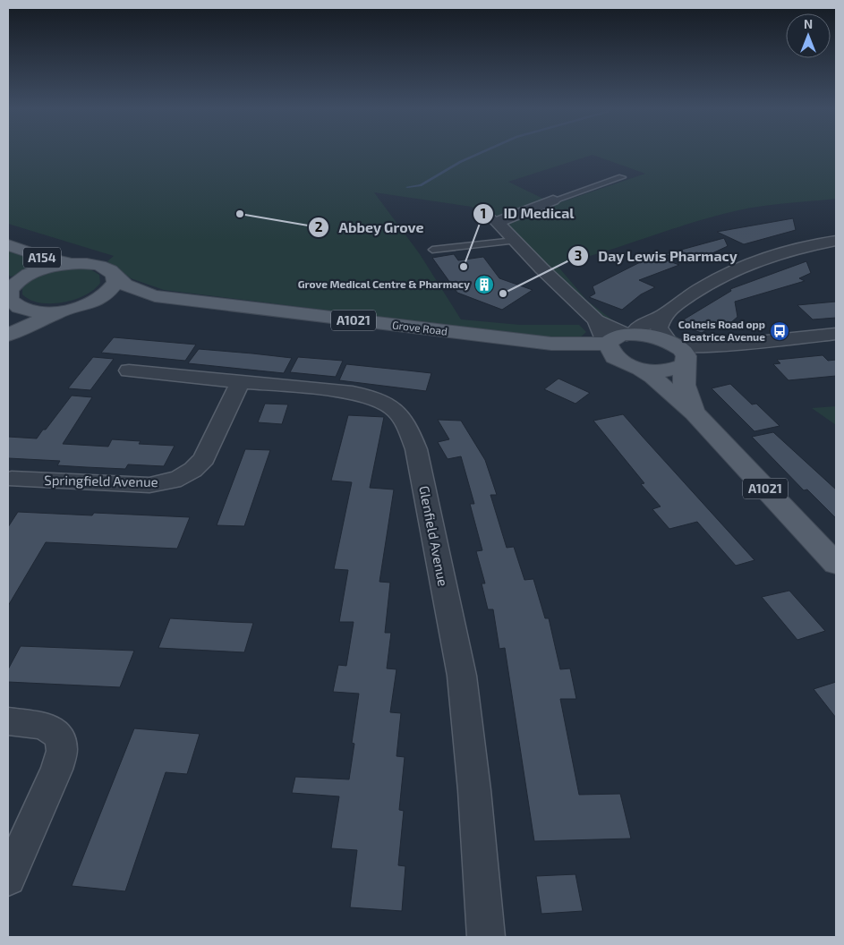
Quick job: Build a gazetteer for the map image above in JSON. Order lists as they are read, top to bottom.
{
  "streets": {
    "main road": ["A154", "A1021", "Grove Road"],
    "street": ["Springfield Avenue", "Glenfield Avenue"]
  },
  "crossings": [
    ["A154", "Grove Road"],
    ["A1021", "Grove Road"],
    ["Springfield Avenue", "Glenfield Avenue"]
  ],
  "places": {
    "other": ["Abbey Grove", "ID Medical", "Day Lewis Pharmacy"],
    "building": ["Grove Medical Centre & Pharmacy"],
    "bus stop": ["Colneis Road opp Beatrice Avenue"]
  },
  "north": "top"
}
